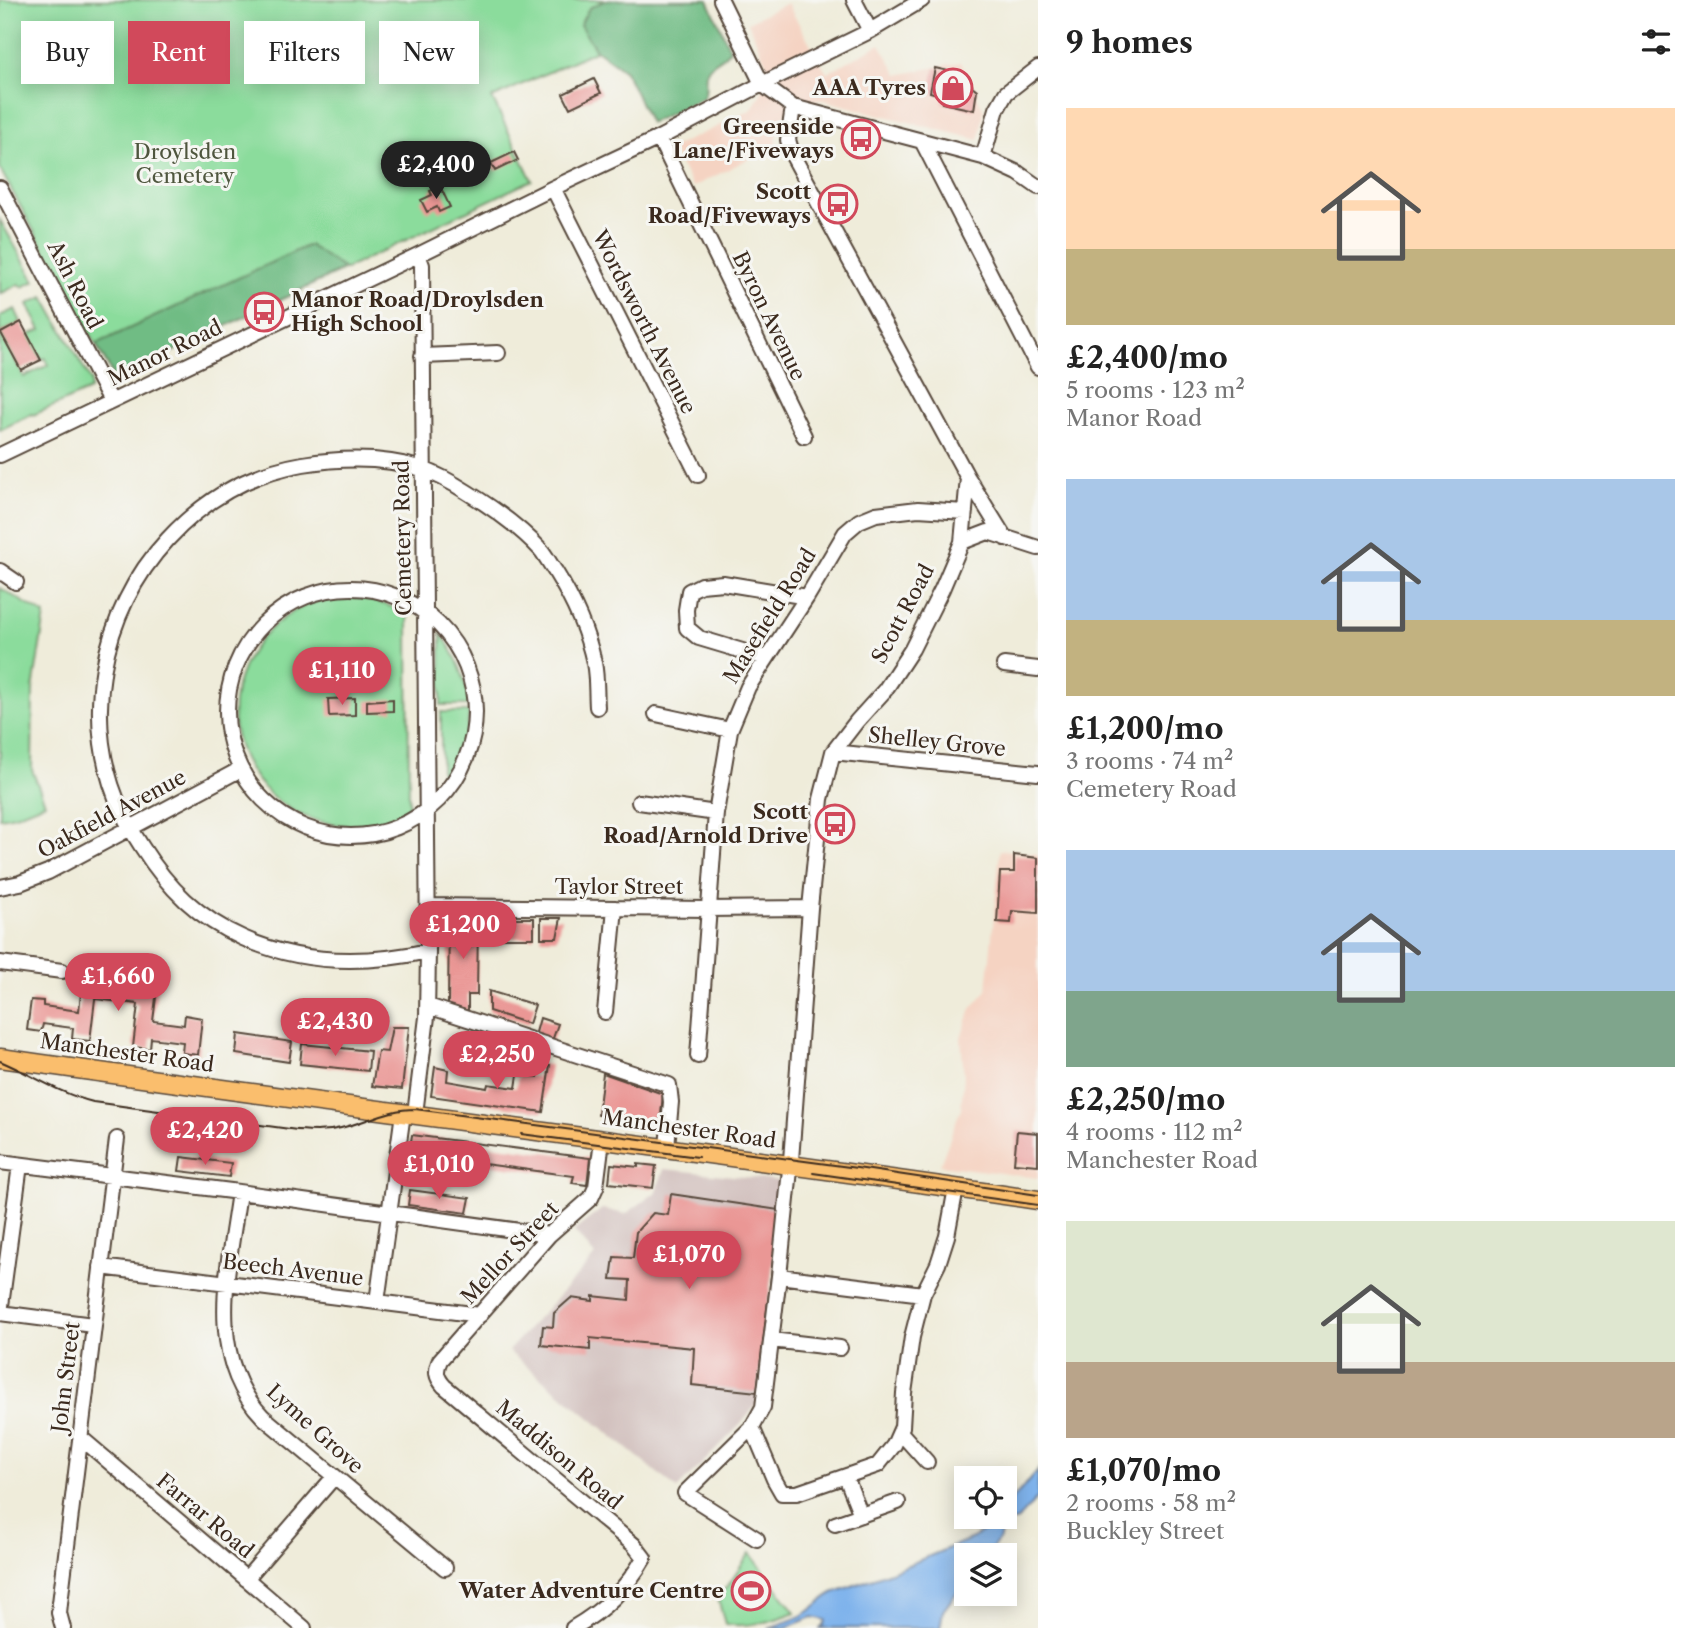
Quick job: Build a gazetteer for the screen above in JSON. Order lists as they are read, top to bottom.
{
  "streets": {
    "main road": ["Manchester Road"],
    "street": [
      "Ash Road",
      "Byron Avenue",
      "Wordsworth Avenue",
      "Manor Road",
      "Cemetery Road",
      "Scott Road",
      "Masefield Road",
      "Shelley Grove",
      "Oakfield Avenue",
      "Taylor Street",
      "Mellor Street",
      "Beech Avenue",
      "John Street",
      "Lyme Grove",
      "Maddison Road",
      "Farrar Road"
    ]
  },
  "crossings": [
    ["Ash Road", "Manor Road"],
    ["Byron Avenue", "Manor Road"],
    ["Wordsworth Avenue", "Manor Road"],
    ["Manor Road", "Cemetery Road"],
    ["Cemetery Road", "Oakfield Avenue"],
    ["Cemetery Road", "Taylor Street"],
    ["Cemetery Road", "Manchester Road"],
    ["Cemetery Road", "Beech Avenue"],
    ["Scott Road", "Masefield Road"],
    ["Scott Road", "Shelley Grove"],
    ["Scott Road", "Taylor Street"],
    ["Scott Road", "Manchester Road"],
    ["Masefield Road", "Taylor Street"],
    ["Manchester Road", "Mellor Street"],
    ["Mellor Street", "Beech Avenue"],
    ["Mellor Street", "Maddison Road"],
    ["Beech Avenue", "John Street"],
    ["Beech Avenue", "Lyme Grove"],
    ["John Street", "Farrar Road"]
  ],
  "parks": ["Droylsden Cemetery"],
  "places": {
    "shop": ["AAA Tyres"],
    "bus stop": [
      "Greenside Lane/Fiveways",
      "Scott Road/Fiveways",
      "Manor Road/Droylsden High School",
      "Scott Road/Arnold Drive"
    ],
    "sports": ["Water Adventure Centre"]
  },
  "page": {
    "heading": "9 homes",
    "chip": [
      "Buy",
      "Rent",
      "Filters",
      "New"
    ],
    "list": [
      {
        "name": "£2,400/mo",
        "note": "5 rooms · 123 m² · Manor Road"
      },
      {
        "name": "£1,200/mo",
        "note": "3 rooms · 74 m² · Cemetery Road"
      },
      {
        "name": "£2,250/mo",
        "note": "4 rooms · 112 m² · Manchester Road"
      },
      {
        "name": "£1,070/mo",
        "note": "2 rooms · 58 m² · Buckley Street"
      }
    ],
    "price": [
      "£2,400",
      "£1,110",
      "£1,200",
      "£1,660",
      "£2,430",
      "£2,250",
      "£2,420",
      "£1,010",
      "£1,070"
    ]
  }
}
